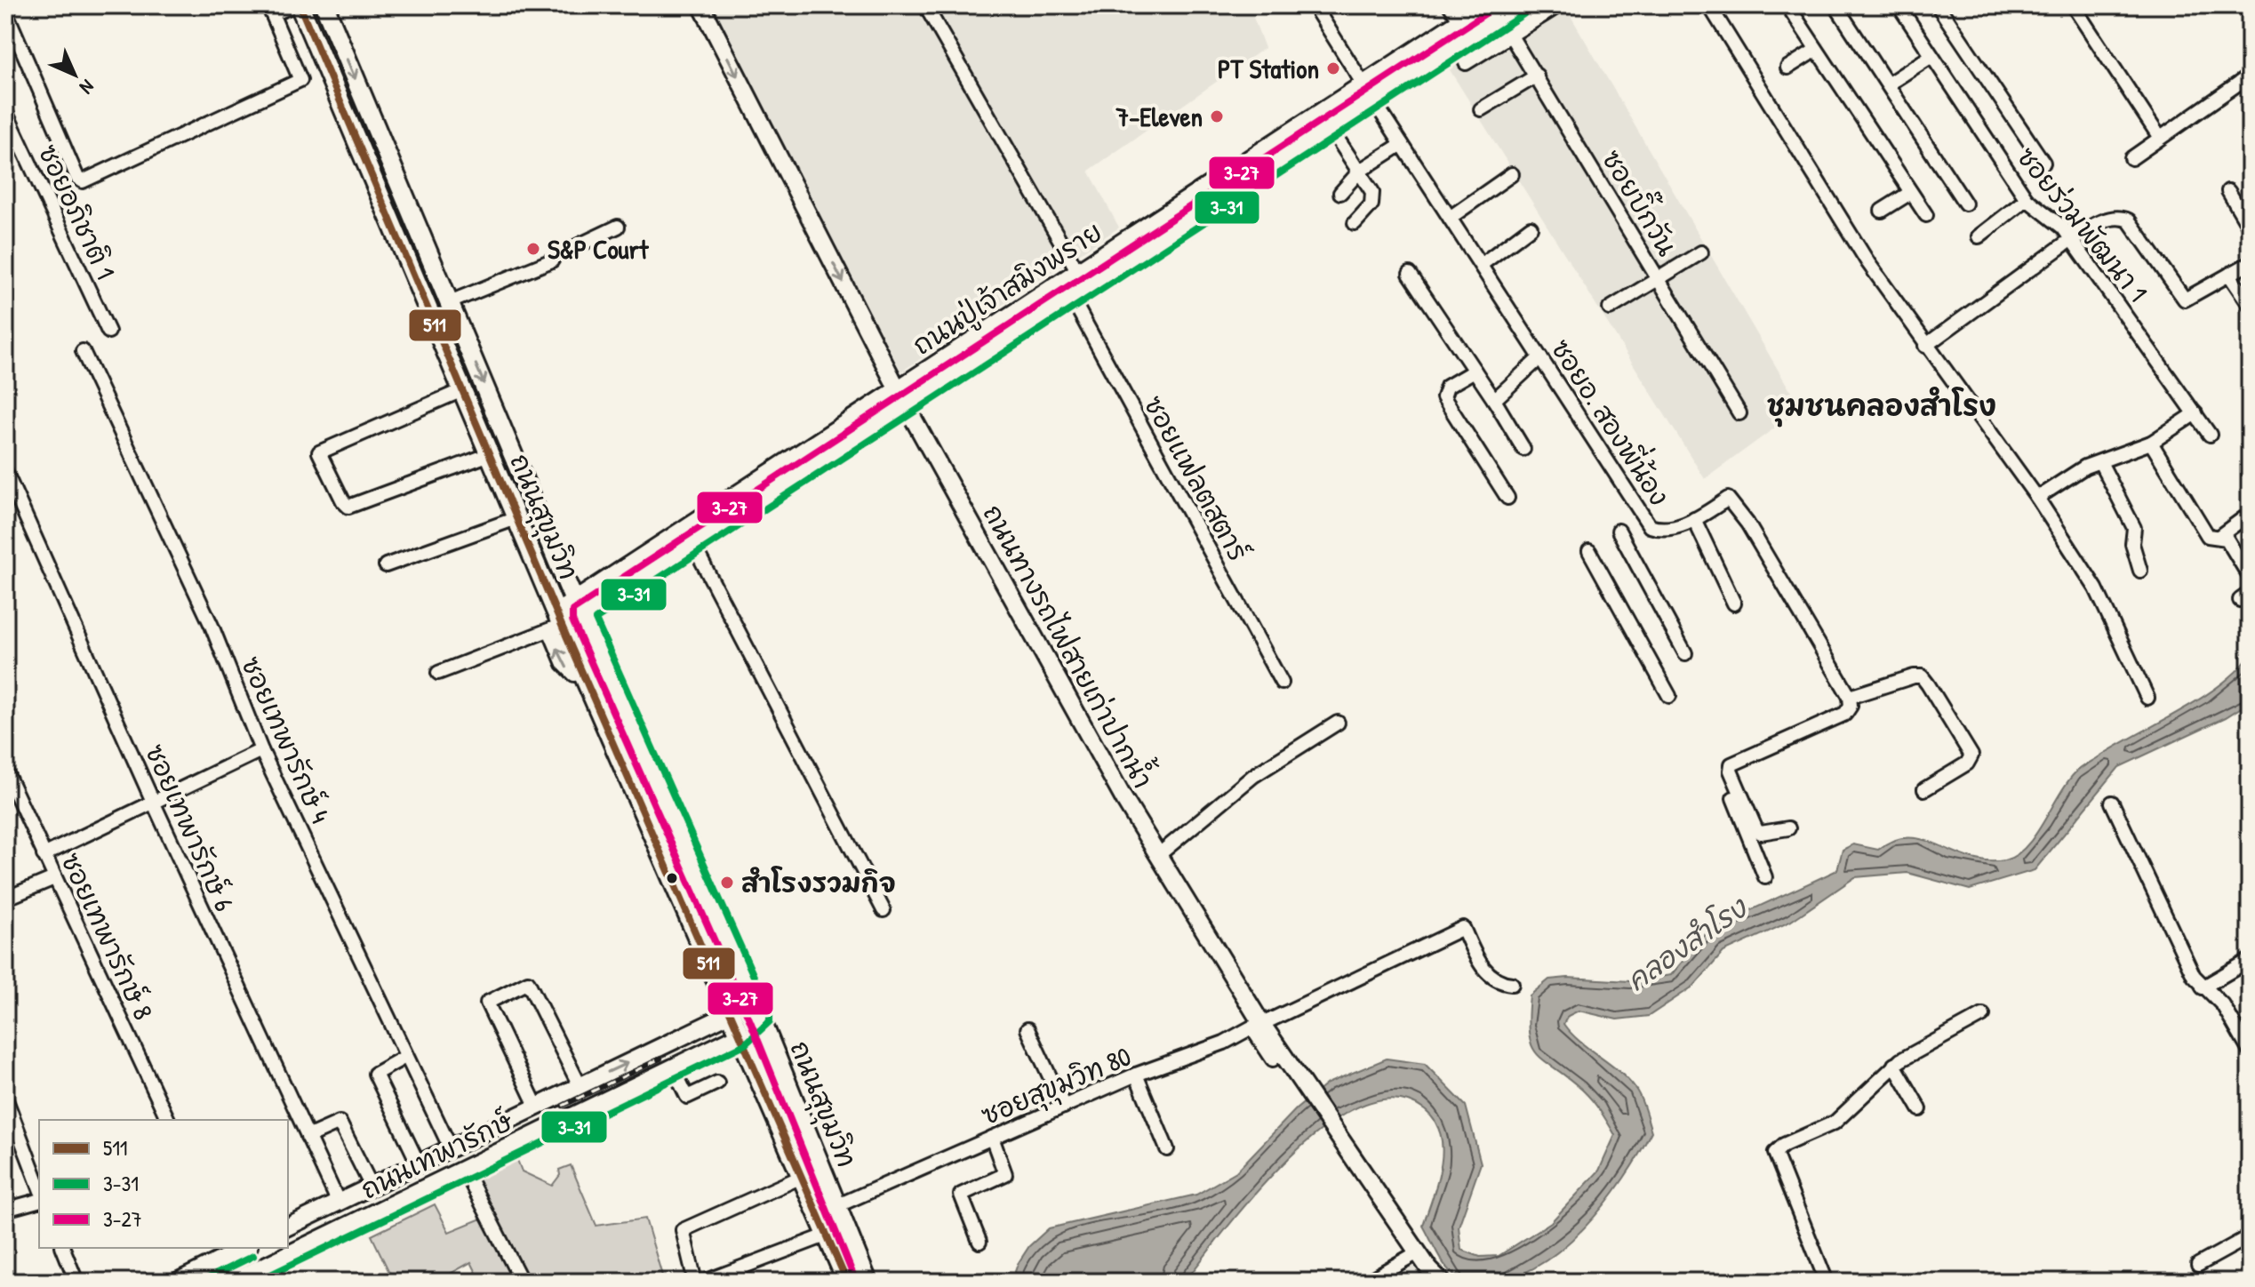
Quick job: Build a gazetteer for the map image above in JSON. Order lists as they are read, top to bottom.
{
  "streets": {
    "highway": ["ถนนสุขุมวิท"],
    "main road": ["ถนนปู่เจ้าสมิงพราย", "ถนนทางรถไฟสายเก่าปากน้ำ", "ถนนเทพารักษ์"],
    "street": [
      "ซอยบิ๊กวัน",
      "ซอยอภิชาติ 1",
      "ซอยร่วมพัฒนา 1",
      "ซอยอ. สองพี่น้อง",
      "ซอยแฟลตสตาร์",
      "ซอยเทพารักษ์ 4",
      "ซอยเทพารักษ์ 6",
      "ซอยเทพารักษ์ 8",
      "ซอยสุขุมวิท 80"
    ]
  },
  "crossings": [
    ["ซอยบิ๊กวัน", "ถนนปู่เจ้าสมิงพราย"],
    ["ถนนปู่เจ้าสมิงพราย", "ซอยอ. สองพี่น้อง"],
    ["ถนนปู่เจ้าสมิงพราย", "ซอยแฟลตสตาร์"],
    ["ถนนปู่เจ้าสมิงพราย", "ถนนสุขุมวิท"],
    ["ถนนปู่เจ้าสมิงพราย", "ถนนทางรถไฟสายเก่าปากน้ำ"],
    ["ถนนสุขุมวิท", "ถนนเทพารักษ์"],
    ["ถนนทางรถไฟสายเก่าปากน้ำ", "ซอยสุขุมวิท 80"],
    ["ซอยเทพารักษ์ 4", "ถนนเทพารักษ์"],
    ["ซอยเทพารักษ์ 6", "ถนนเทพารักษ์"]
  ],
  "districts": ["ชุมชนคลองสำโรง"],
  "water": ["คลองสำโรง"],
  "places": [
    "PT Station",
    "7-Eleven",
    "S&P Court",
    "สำโรงรวมกิจ"
  ],
  "lines": ["transit line 511", "transit line 3-27", "transit line 3-31"],
  "legend": ["511", "3-31", "3-27"],
  "north": "bottom right"
}
